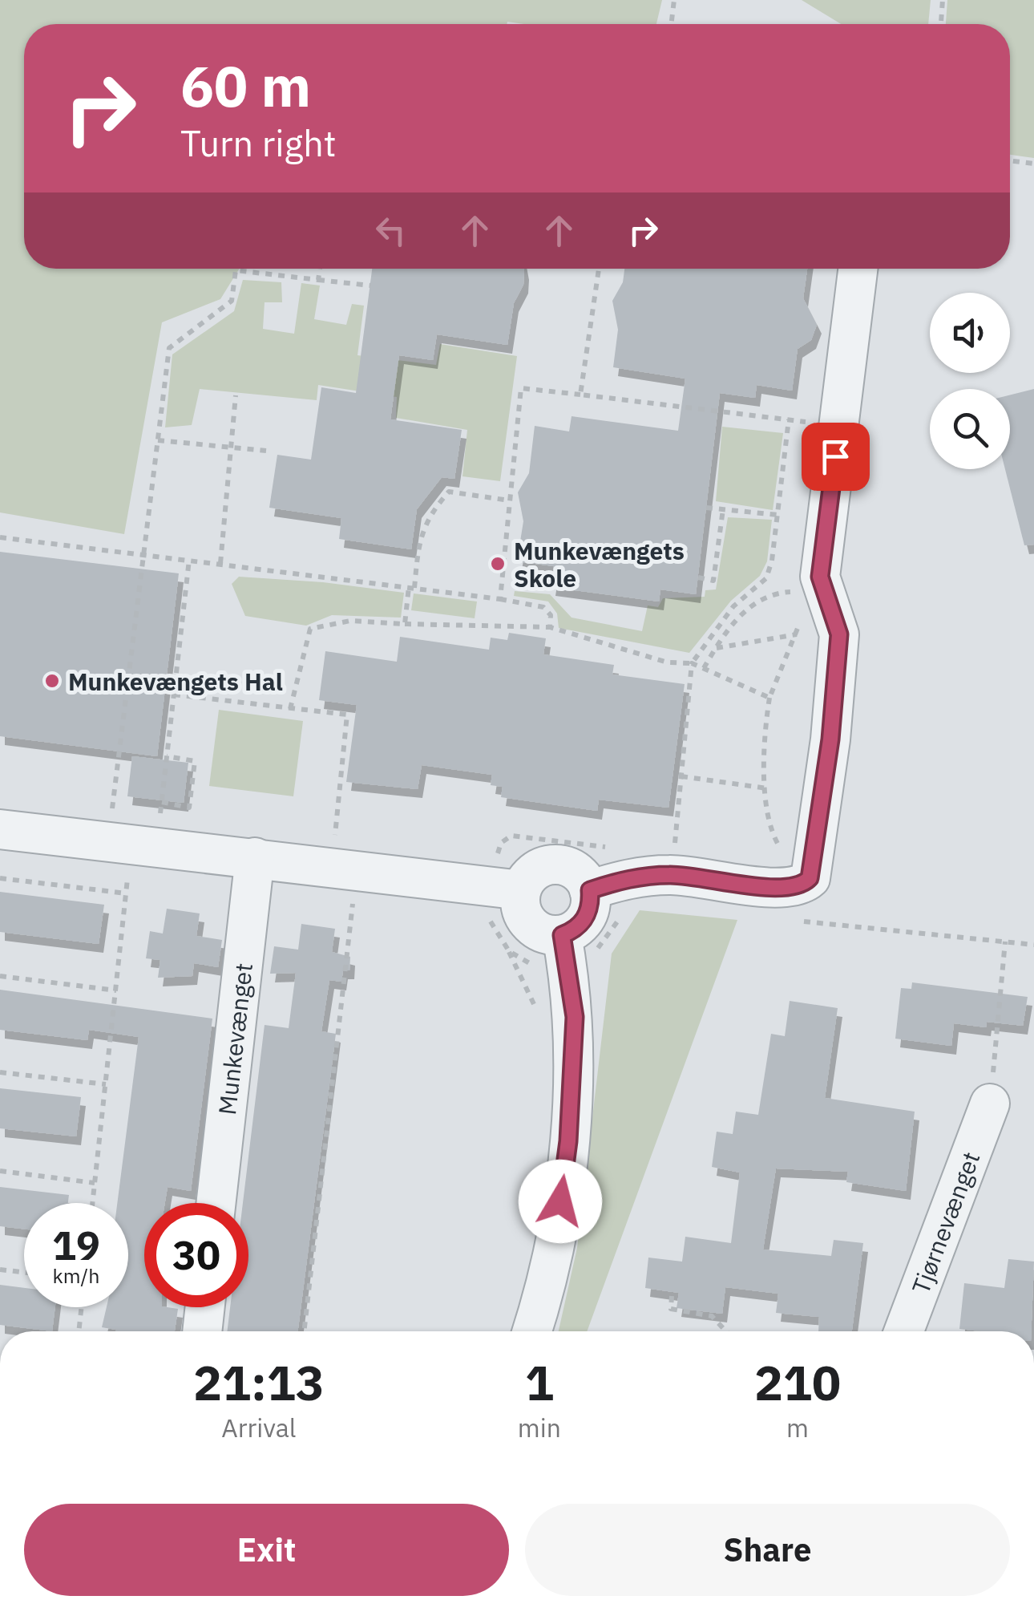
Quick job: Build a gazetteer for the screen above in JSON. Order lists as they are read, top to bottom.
{
  "streets": {
    "street": ["Munkevænget", "Tjørnevænget"]
  },
  "places": ["Munkevængets Skole", "Munkevængets Hal"],
  "page": {
    "turn": ["60 m", "Turn right"],
    "speed": "19 km/h",
    "limit": "30",
    "eta": [
      "21:13",
      "Arrival",
      "1",
      "min",
      "210",
      "m"
    ],
    "buttons": ["Exit", "Share"]
  }
}
